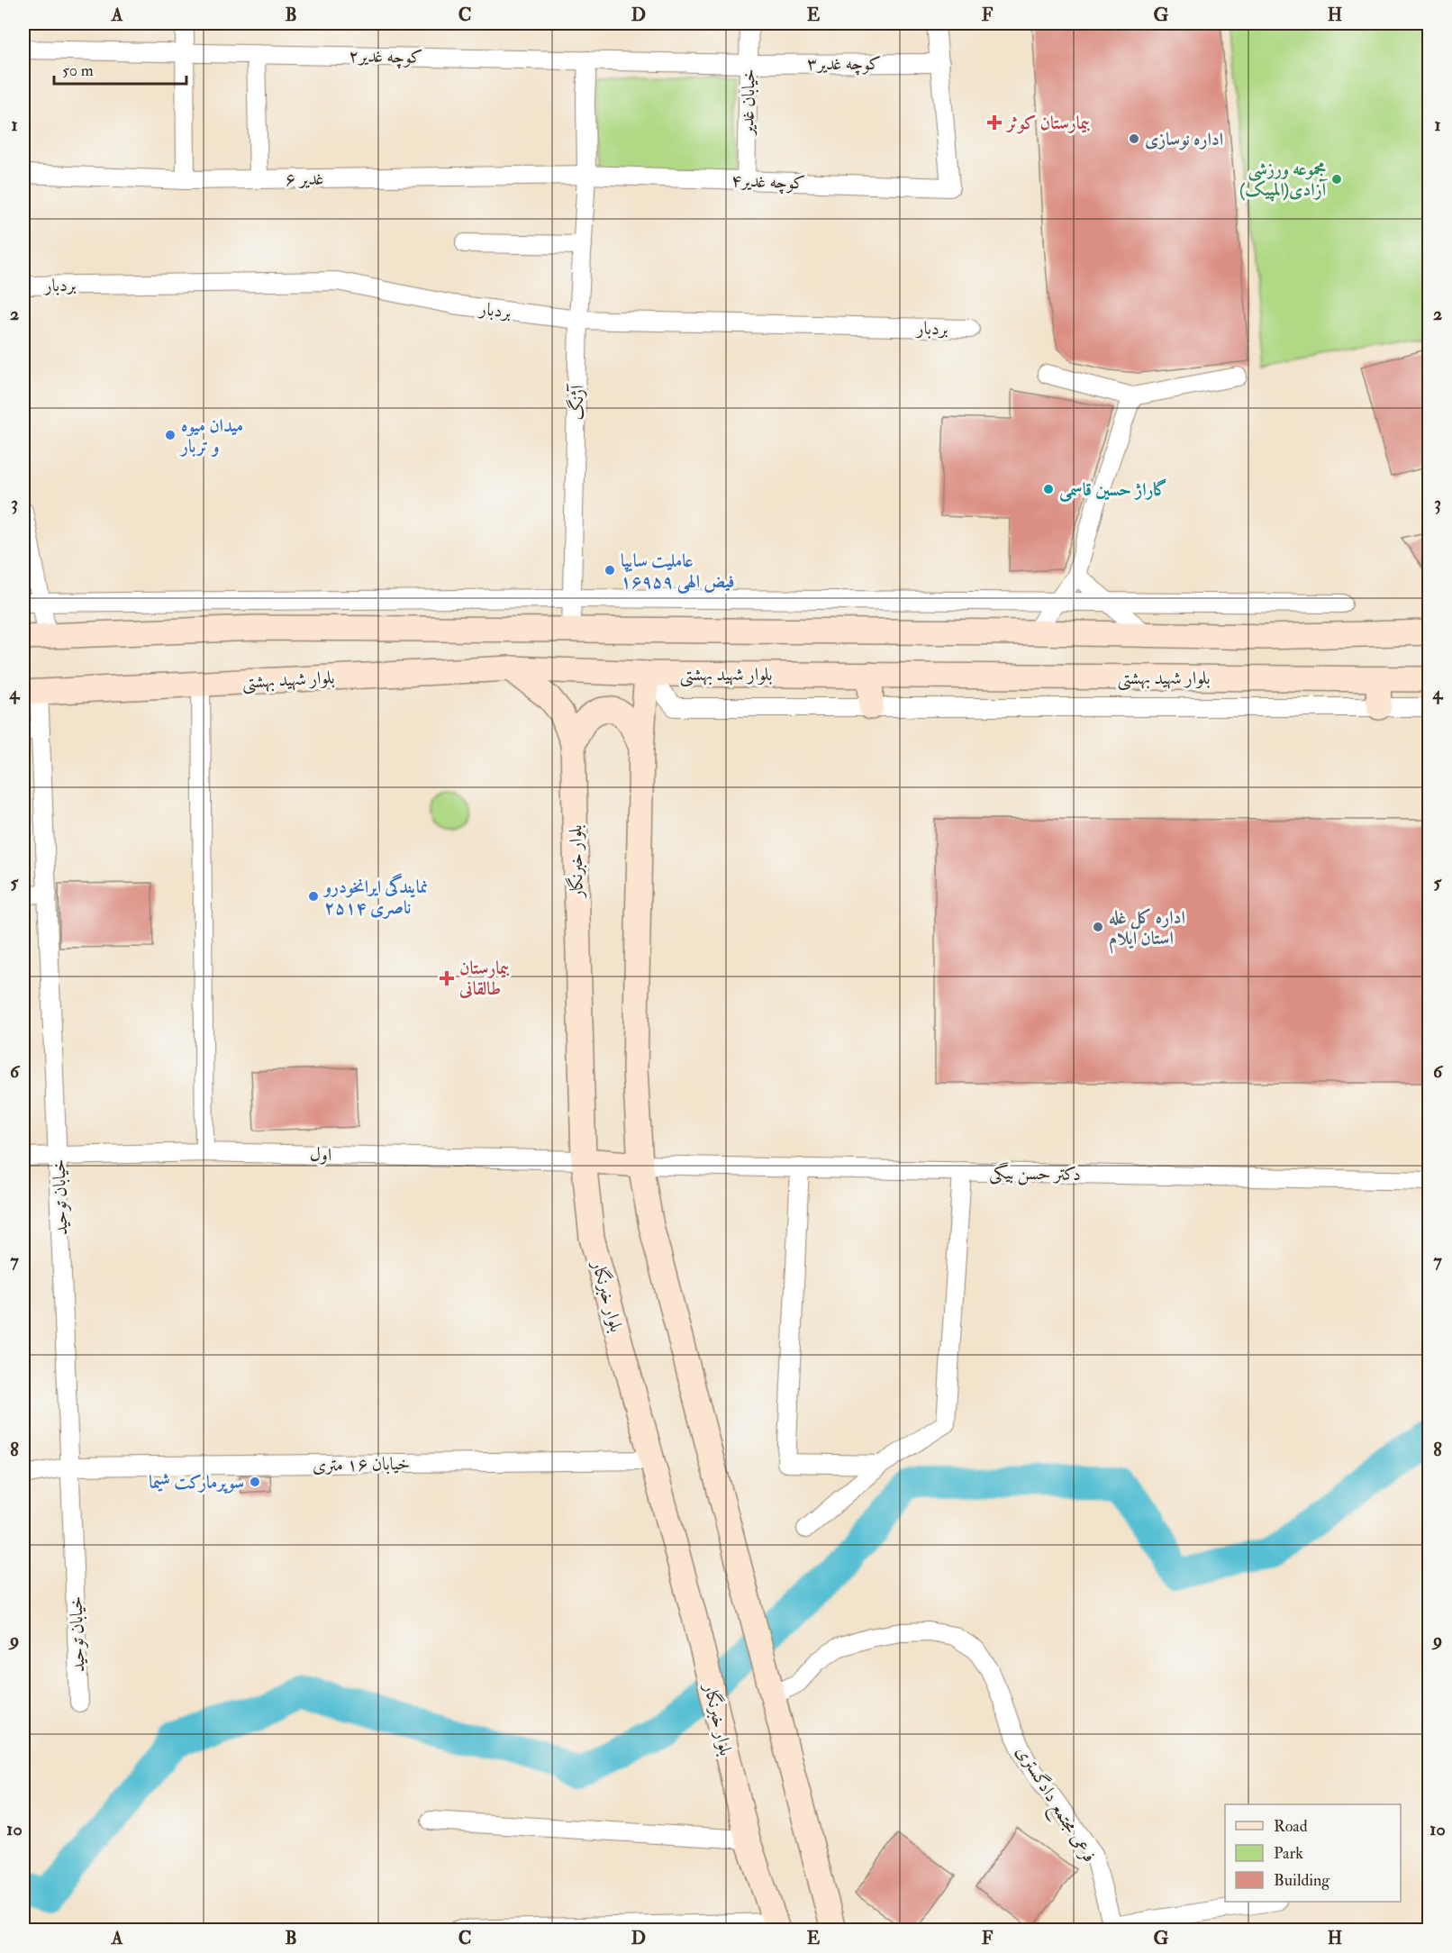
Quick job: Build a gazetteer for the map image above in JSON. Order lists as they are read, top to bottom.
{
  "streets": {
    "main road": ["بلوار شهید بهشتی", "بلوار خبرنگار"],
    "street": [
      "کوچه غدیر۲",
      "کوچه غدیر۳",
      "خیابان غدیر",
      "غدیر ۶",
      "کوچه غدیر۴",
      "بردبار",
      "آژنگ",
      "اول",
      "دکتر حسن بیگی",
      "خیابان توحید",
      "خیابان ۱۶ متری",
      "فرعی مجتمع دادگستری"
    ]
  },
  "crossings": [
    ["کوچه غدیر۲", "کوچه غدیر۳"],
    ["کوچه غدیر۲", "خیابان غدیر"],
    ["کوچه غدیر۲", "آژنگ"],
    ["کوچه غدیر۳", "خیابان غدیر"],
    ["کوچه غدیر۳", "کوچه غدیر۴"],
    ["خیابان غدیر", "کوچه غدیر۴"],
    ["غدیر ۶", "کوچه غدیر۴"],
    ["غدیر ۶", "آژنگ"],
    ["کوچه غدیر۴", "آژنگ"],
    ["بردبار", "آژنگ"],
    ["بلوار شهید بهشتی", "بلوار خبرنگار"],
    ["بلوار شهید بهشتی", "خیابان توحید"],
    ["بلوار خبرنگار", "اول"],
    ["بلوار خبرنگار", "خیابان ۱۶ متری"],
    ["اول", "خیابان توحید"],
    ["خیابان توحید", "خیابان ۱۶ متری"]
  ],
  "places": {
    "health": ["بیمارستان کوثر", "بیمارستان طالقانی"],
    "other": [
      "اداره نوسازی",
      "مجموعه ورزشی آزادی(المپیک)",
      "میدان میوه و تربار",
      "گاراژ حسین قاسمی",
      "عاملیت سایپا ۱۶۹۵۹ فیض الهی",
      "نمایندگی ایرانخودرو ناصری ۲۵۱۴",
      "اداره کل غله استان ایلام",
      "سوپرمارکت شیما"
    ]
  },
  "legend": ["Road", "Park", "Building"],
  "scale_bar": "50 m",
  "grid": {
    "columns": [
      "A",
      "B",
      "C",
      "D",
      "E",
      "F",
      "G",
      "H"
    ],
    "rows": [
      "1",
      "2",
      "3",
      "4",
      "5",
      "6",
      "7",
      "8",
      "9",
      "10"
    ]
  }
}
